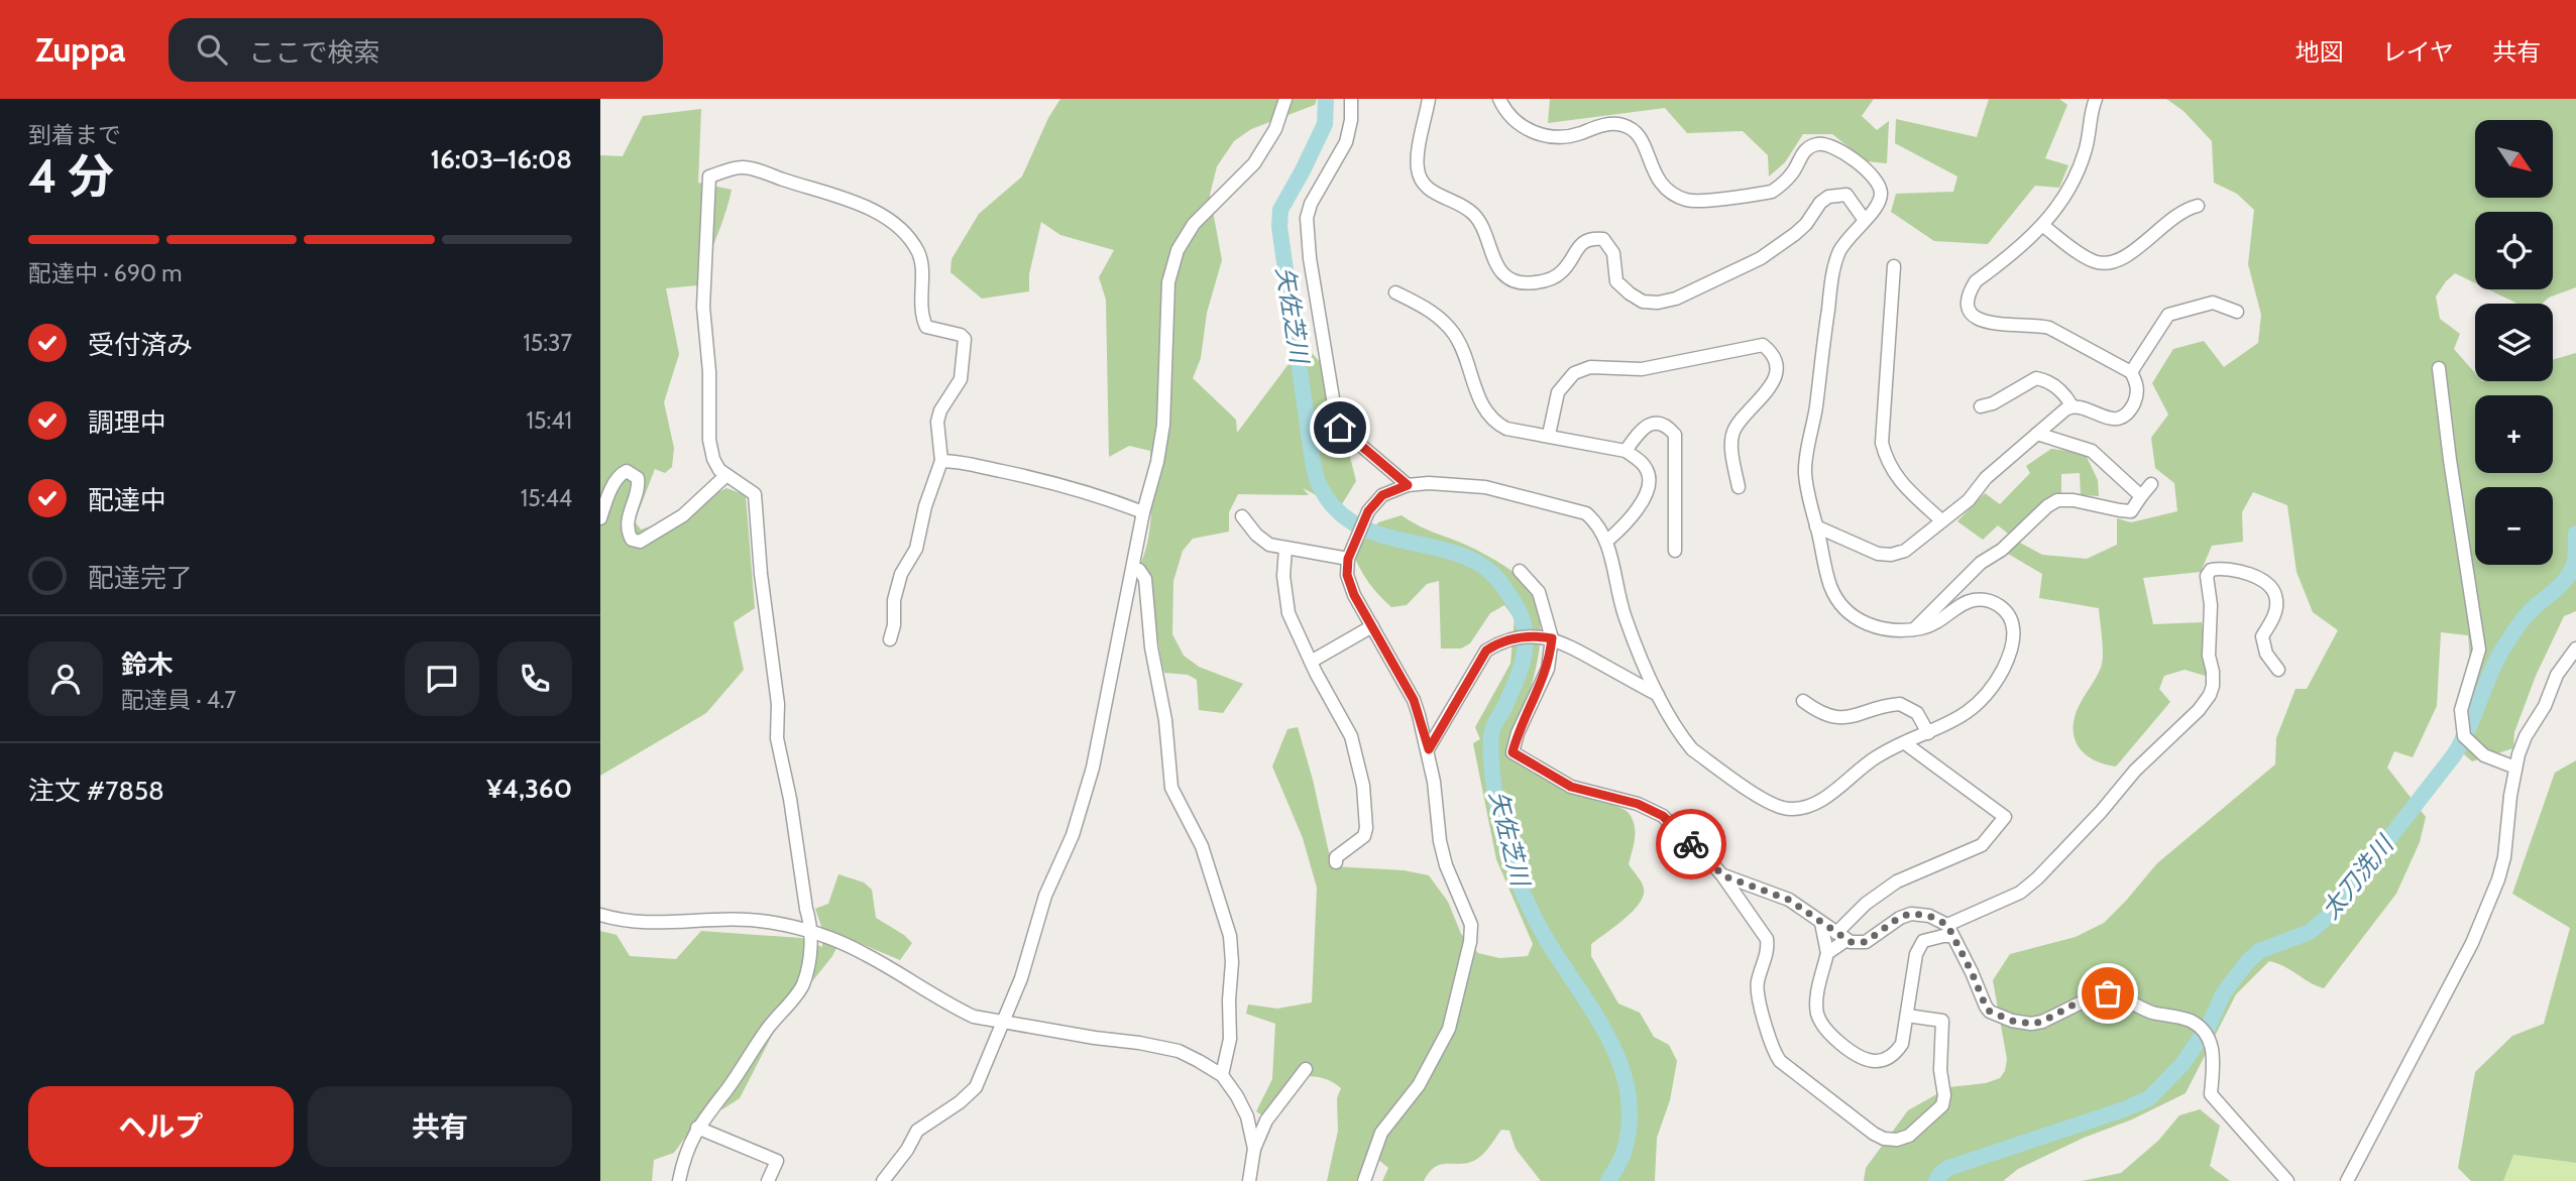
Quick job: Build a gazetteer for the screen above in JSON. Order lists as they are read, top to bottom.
{
  "water": ["矢佐芝川", "太刀洗川"],
  "north": "bottom right",
  "page": {
    "header": "Zuppa",
    "search": "ここで検索",
    "nav": ["地図", "レイヤ", "共有"],
    "heading": ["4 分", "到着まで", "16:03–16:08"],
    "panel": [
      "鈴木",
      "配達員 · 4.7",
      "注文 #7858",
      "¥4,360"
    ],
    "map_buttons": ["+", "−"],
    "bar": "配達中 · 690 m",
    "list": [
      ["受付済み", "15:37"],
      ["調理中", "15:41"],
      ["配達中", "15:44"],
      "配達完了"
    ],
    "buttons": ["ヘルプ", "共有"]
  }
}
